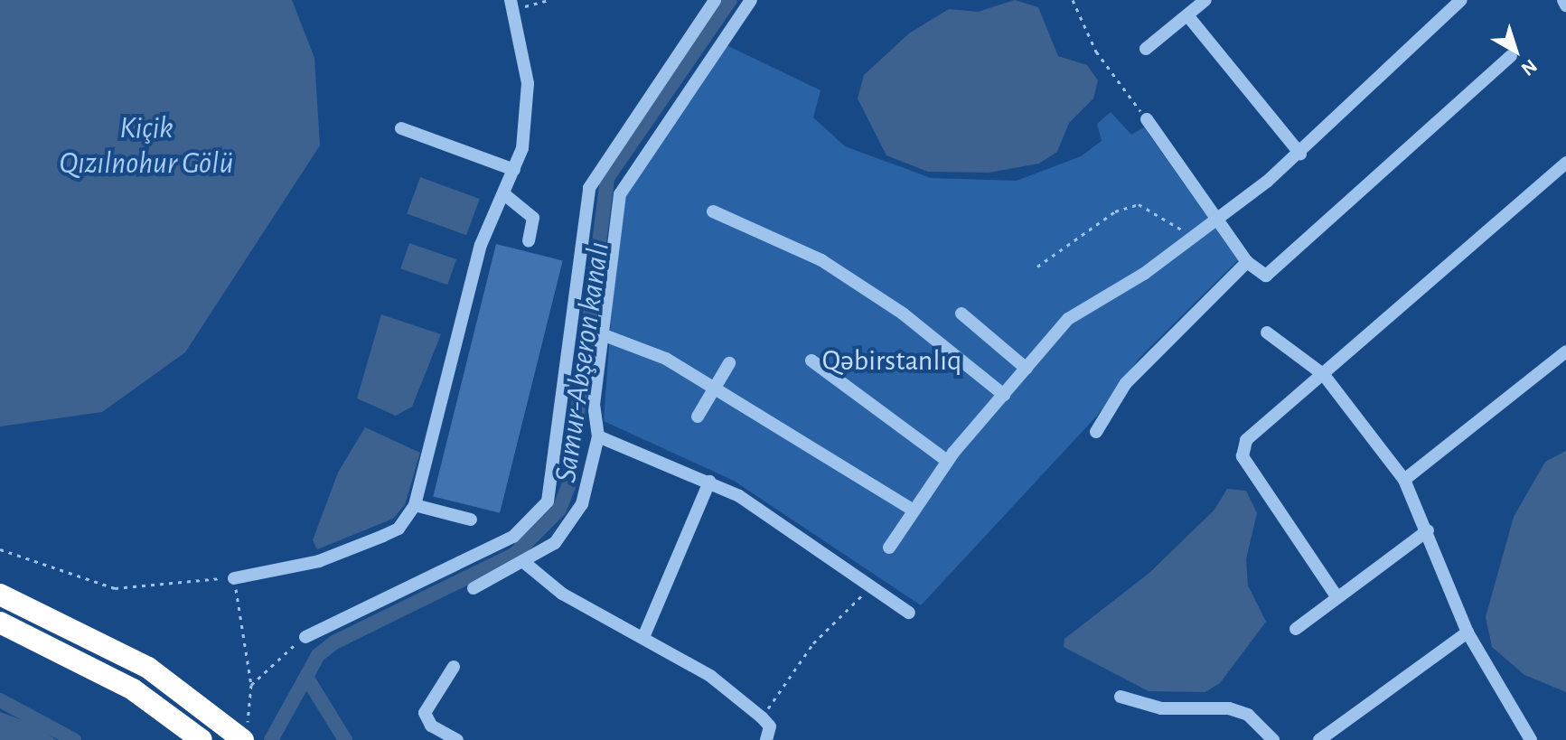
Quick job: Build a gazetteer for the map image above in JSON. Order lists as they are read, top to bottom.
{
  "water": ["Kiçik Qızılnohur Gölü", "Samur-Abşeron kanalı"],
  "parks": ["Qəbirstanlıq"],
  "north": "bottom right"
}
